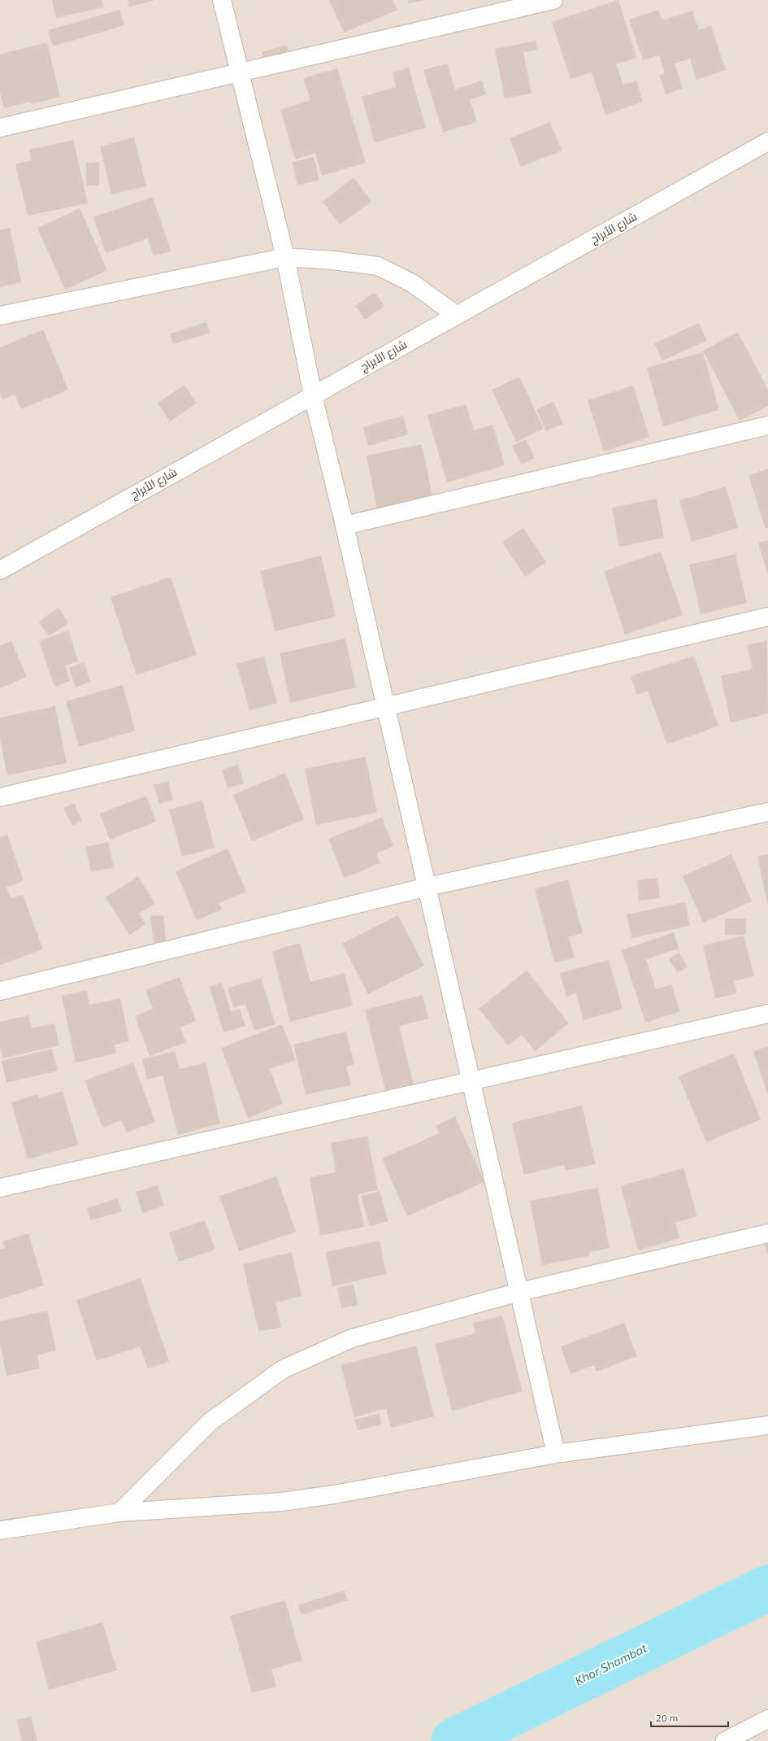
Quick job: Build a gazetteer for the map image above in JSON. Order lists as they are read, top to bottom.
{
  "streets": {
    "street": ["شارع الأبراج"]
  },
  "water": ["Khor Shambat"],
  "scale_bar": "20 m"
}
